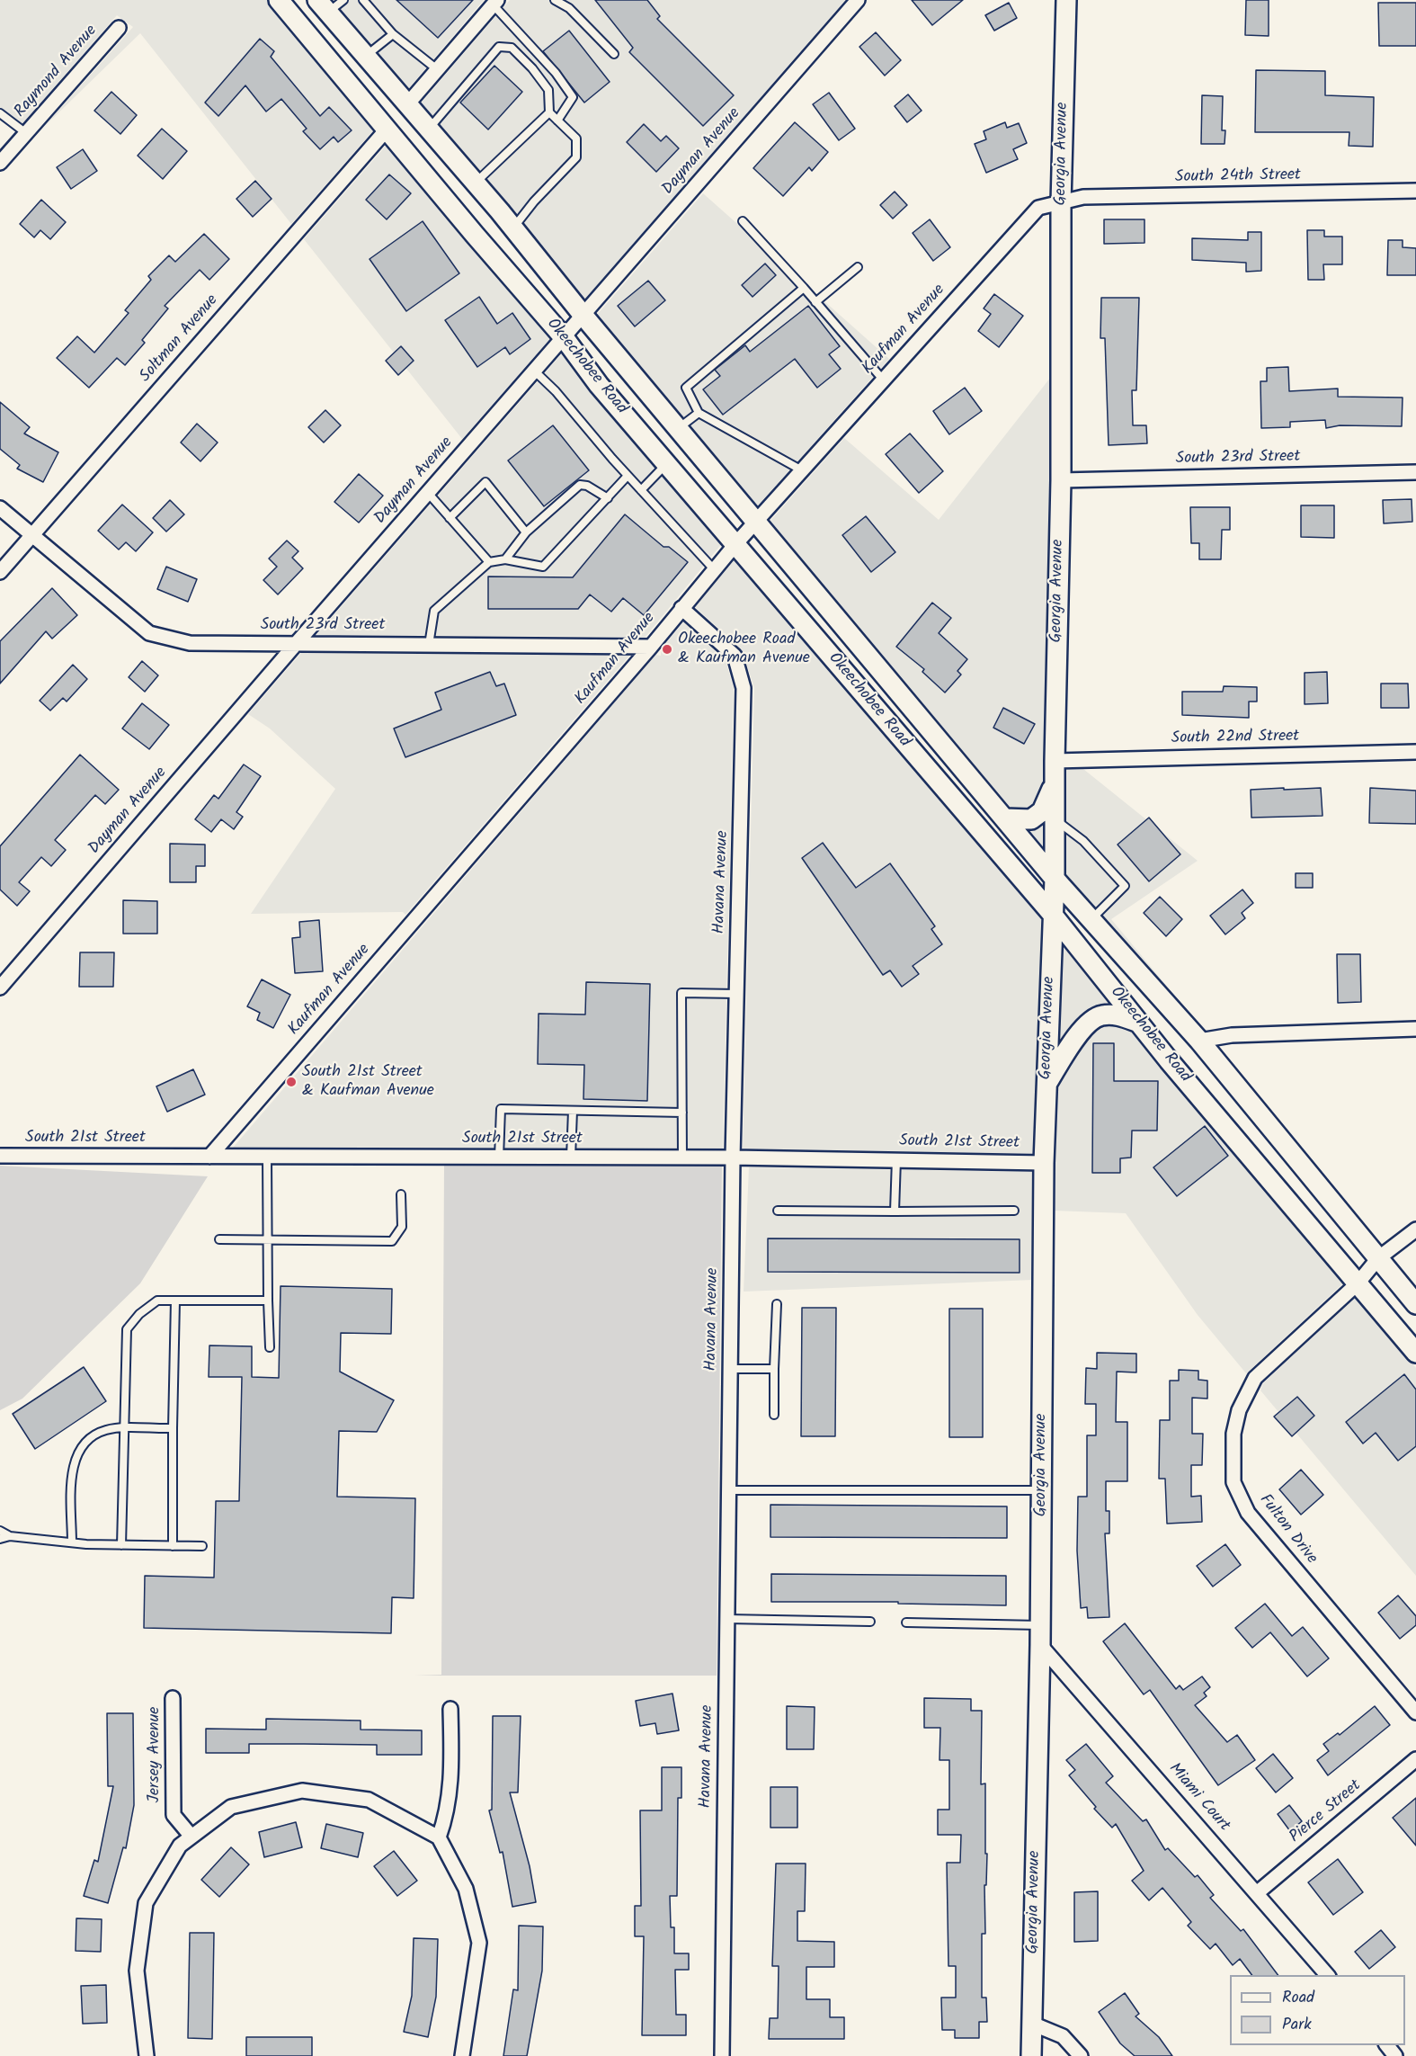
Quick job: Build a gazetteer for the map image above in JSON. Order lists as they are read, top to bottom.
{
  "streets": {
    "main road": ["Georgia Avenue", "Okeechobee Road"],
    "street": [
      "Raymond Avenue",
      "Dayman Avenue",
      "South 24th Street",
      "Kaufman Avenue",
      "Soltman Avenue",
      "South 23rd Street",
      "South 22nd Street",
      "Havana Avenue",
      "South 21st Street",
      "Fulton Drive",
      "Jersey Avenue",
      "Miami Court",
      "Pierce Street"
    ]
  },
  "crossings": [
    ["Dayman Avenue", "Okeechobee Road"],
    ["Dayman Avenue", "South 23rd Street"],
    ["Georgia Avenue", "South 24th Street"],
    ["Georgia Avenue", "Kaufman Avenue"],
    ["Georgia Avenue", "Okeechobee Road"],
    ["Georgia Avenue", "South 23rd Street"],
    ["Georgia Avenue", "South 22nd Street"],
    ["Georgia Avenue", "South 21st Street"],
    ["Georgia Avenue", "Miami Court"],
    ["South 24th Street", "Kaufman Avenue"],
    ["Kaufman Avenue", "Okeechobee Road"],
    ["Kaufman Avenue", "South 23rd Street"],
    ["Kaufman Avenue", "Havana Avenue"],
    ["Kaufman Avenue", "South 21st Street"],
    ["Soltman Avenue", "Okeechobee Road"],
    ["Soltman Avenue", "South 23rd Street"],
    ["Okeechobee Road", "Fulton Drive"],
    ["Havana Avenue", "South 21st Street"],
    ["Miami Court", "Pierce Street"]
  ],
  "places": ["Okeechobee Road & Kaufman Avenue", "South 21st Street & Kaufman Avenue"],
  "legend": ["Road", "Park"]
}
